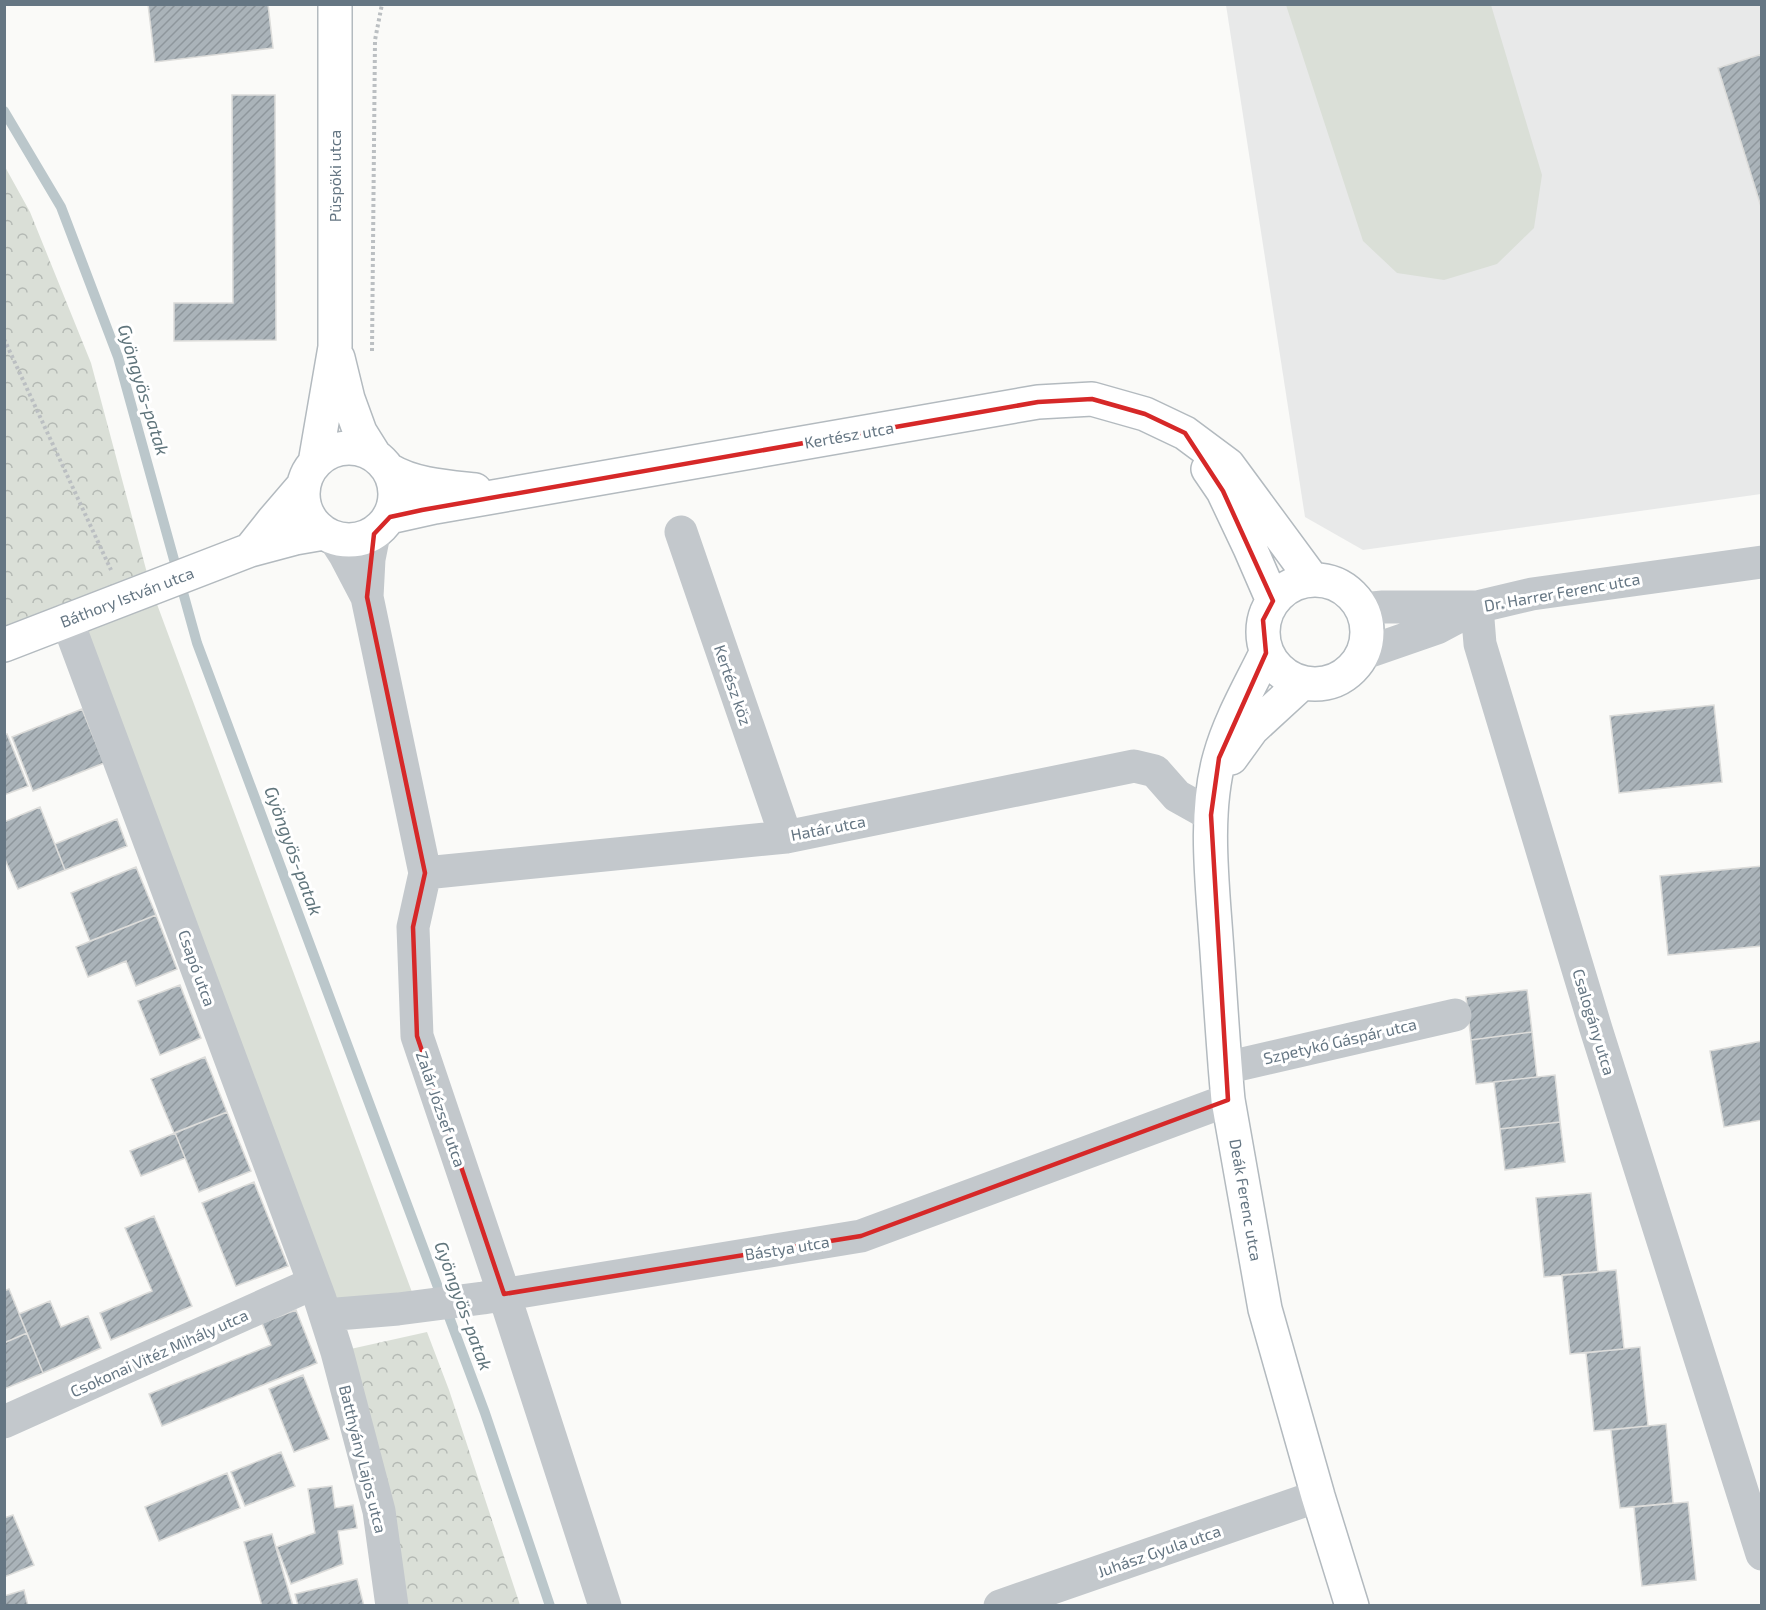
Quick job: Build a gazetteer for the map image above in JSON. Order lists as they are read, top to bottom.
{
  "streets": {
    "street": [
      "Püspöki utca",
      "Kertész utca",
      "Dr. Harrer Ferenc utca",
      "Báthory István utca",
      "Kertész köz",
      "Határ utca",
      "Csapó utca",
      "Csalogány utca",
      "Szpetykó Gáspár utca",
      "Zalár József utca",
      "Deák Ferenc utca",
      "Bástya utca",
      "Csokonai Vitéz Mihály utca",
      "Batthyány Lajos utca",
      "Juhász Gyula utca"
    ]
  },
  "crossings": [
    ["Kertész utca", "Dr. Harrer Ferenc utca"],
    ["Kertész utca", "Báthory István utca"],
    ["Dr. Harrer Ferenc utca", "Csalogány utca"],
    ["Báthory István utca", "Csapó utca"],
    ["Kertész köz", "Határ utca"],
    ["Határ utca", "Zalár József utca"],
    ["Határ utca", "Deák Ferenc utca"],
    ["Csapó utca", "Bástya utca"],
    ["Csapó utca", "Csokonai Vitéz Mihály utca"],
    ["Csapó utca", "Batthyány Lajos utca"],
    ["Szpetykó Gáspár utca", "Deák Ferenc utca"],
    ["Zalár József utca", "Bástya utca"],
    ["Deák Ferenc utca", "Bástya utca"],
    ["Deák Ferenc utca", "Juhász Gyula utca"],
    ["Bástya utca", "Batthyány Lajos utca"]
  ],
  "water": ["Gyöngyös-patak"]
}
